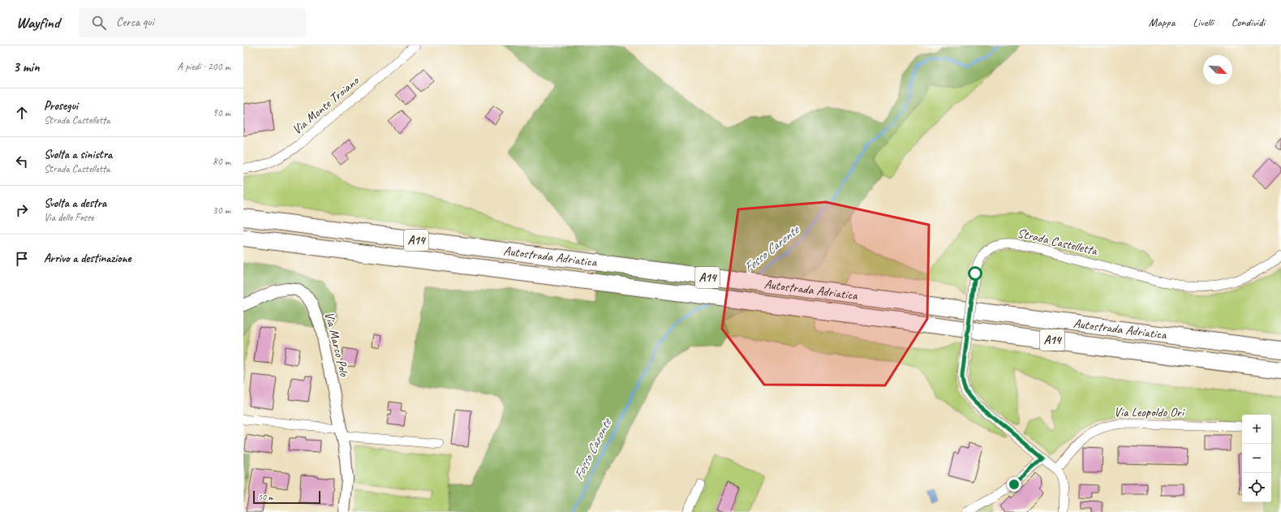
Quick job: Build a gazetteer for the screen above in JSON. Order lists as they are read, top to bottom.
{
  "streets": {
    "highway": ["A14", "Autostrada Adriatica"],
    "street": [
      "Via Monte Troiano",
      "Strada Castelletta",
      "Via Marco Polo",
      "Via Leopoldo Ori"
    ]
  },
  "crossings": [
    ["Strada Castelletta", "Via Leopoldo Ori"]
  ],
  "water": ["Fosso Caronte"],
  "scale_bar": "50 m",
  "north": "bottom right",
  "page": {
    "header": "Wayfind",
    "search": "Cerca qui",
    "nav": ["Mappa", "Livelli", "Condividi"],
    "heading": ["3 min", "A piedi · 200 m"],
    "list": [
      ["Prosegui", "Strada Castelletta", "90 m"],
      ["Svolta a sinistra", "Strada Castelletta", "80 m"],
      ["Svolta a destra", "Via delle Fosse", "30 m"],
      "Arrivo a destinazione"
    ],
    "map_buttons": ["+", "−"],
    "scale": "50 m"
  }
}
